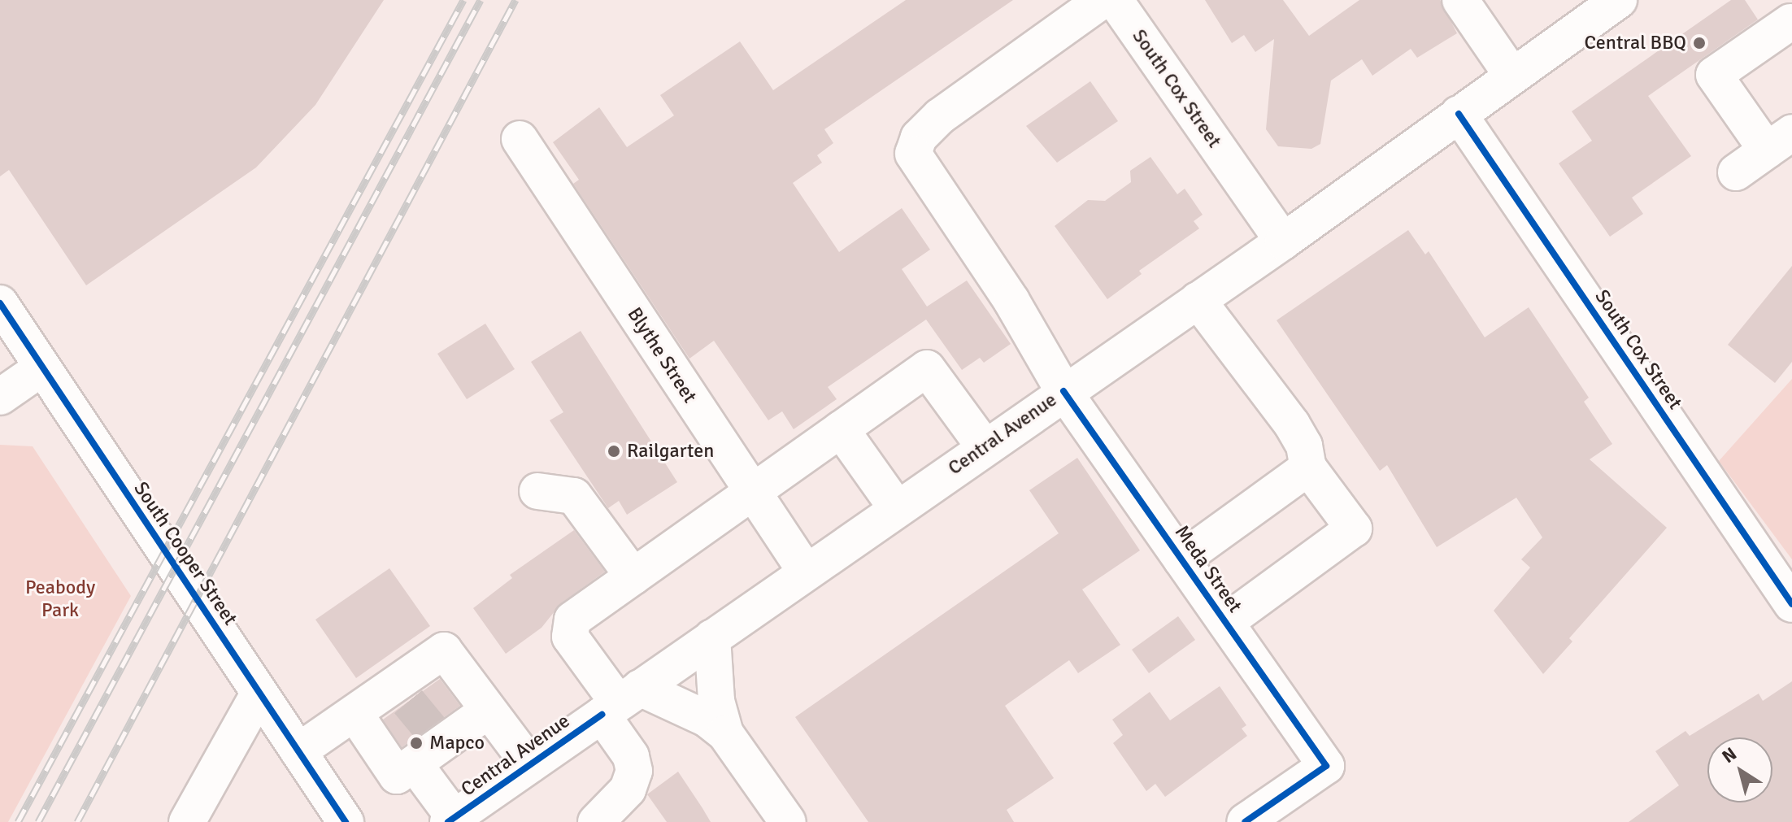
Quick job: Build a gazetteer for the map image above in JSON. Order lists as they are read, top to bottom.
{
  "streets": {
    "main road": [
      "South Cox Street",
      "Blythe Street",
      "Central Avenue",
      "South Cooper Street",
      "Meda Street"
    ]
  },
  "crossings": [
    ["South Cox Street", "Central Avenue"],
    ["Blythe Street", "Central Avenue"],
    ["Central Avenue", "Meda Street"]
  ],
  "parks": ["Peabody Park"],
  "places": ["Central BBQ", "Railgarten", "Mapco"],
  "north": "top left"
}
